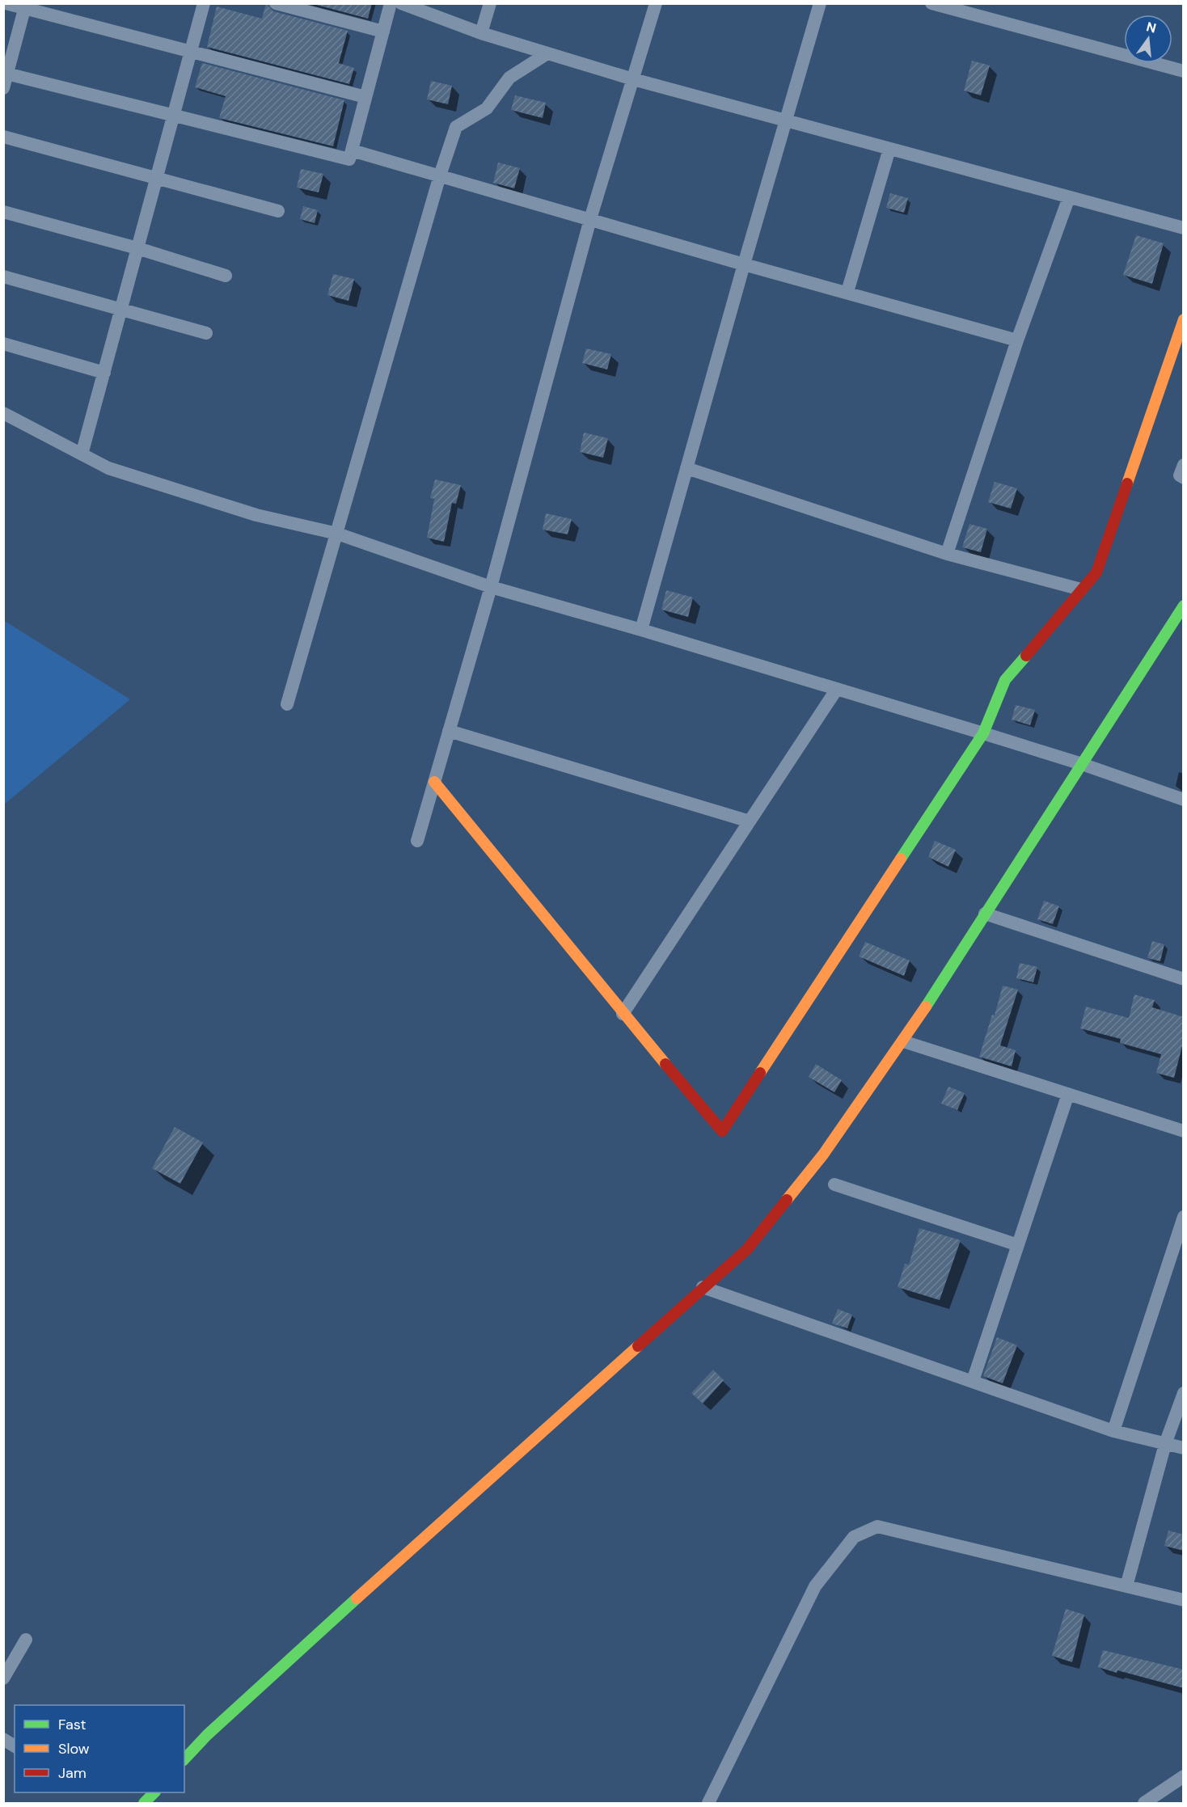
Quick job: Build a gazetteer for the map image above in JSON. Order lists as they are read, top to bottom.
{
  "legend": ["Fast", "Slow", "Jam"],
  "north": "top"
}
